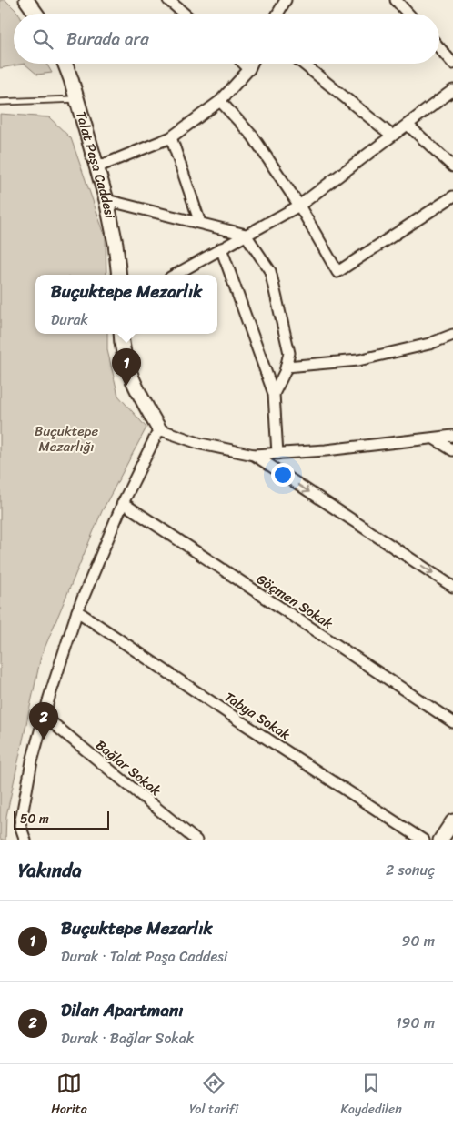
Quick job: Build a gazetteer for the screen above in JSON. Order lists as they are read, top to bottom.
{
  "streets": {
    "main road": ["Talat Paşa Caddesi"],
    "street": ["Göçmen Sokak", "Tabya Sokak", "Bağlar Sokak"]
  },
  "parks": ["Buçuktepe Mezarlığı"],
  "scale_bar": "50 m",
  "page": {
    "search": "Burada ara",
    "popup": ["Buçuktepe Mezarlık", "Durak"],
    "pins": ["1", "2"],
    "scale": "50 m",
    "heading": ["Yakında", "2 sonuç"],
    "list": [
      {
        "mark": "1",
        "name": "Buçuktepe Mezarlık",
        "note": "Durak · Talat Paşa Caddesi",
        "value": "90 m"
      },
      {
        "mark": "2",
        "name": "Dilan Apartmanı",
        "note": "Durak · Bağlar Sokak",
        "value": "190 m"
      }
    ],
    "nav": ["Harita", "Yol tarifi", "Kaydedilen"]
  }
}
